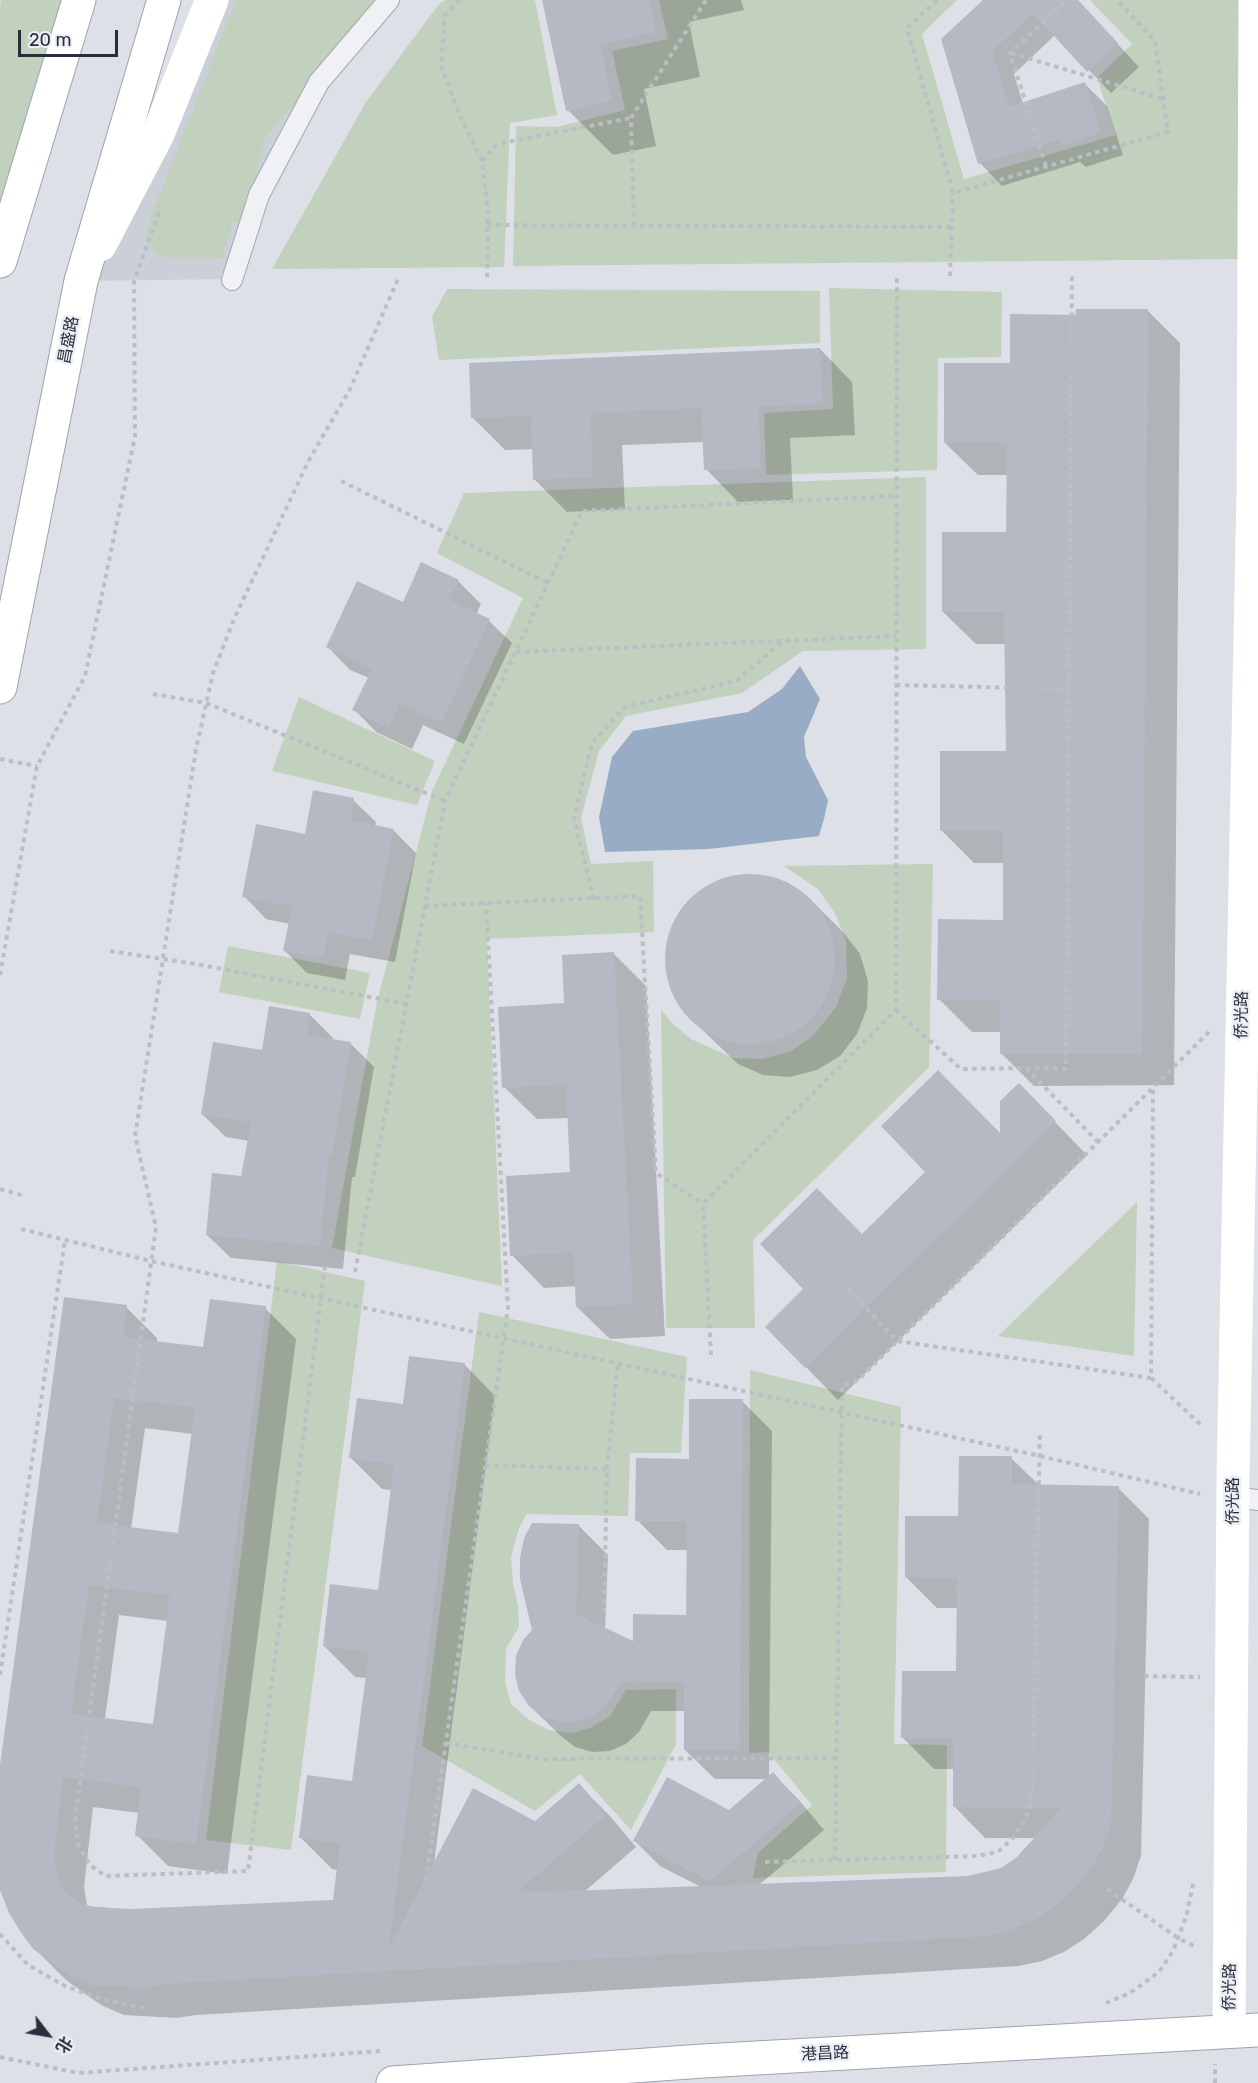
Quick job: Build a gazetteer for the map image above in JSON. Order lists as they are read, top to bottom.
{
  "streets": {
    "street": ["昌盛路", "侨光路", "港昌路"]
  },
  "crossings": [
    ["侨光路", "港昌路"]
  ],
  "scale_bar": "20 m",
  "north": "bottom right"
}
